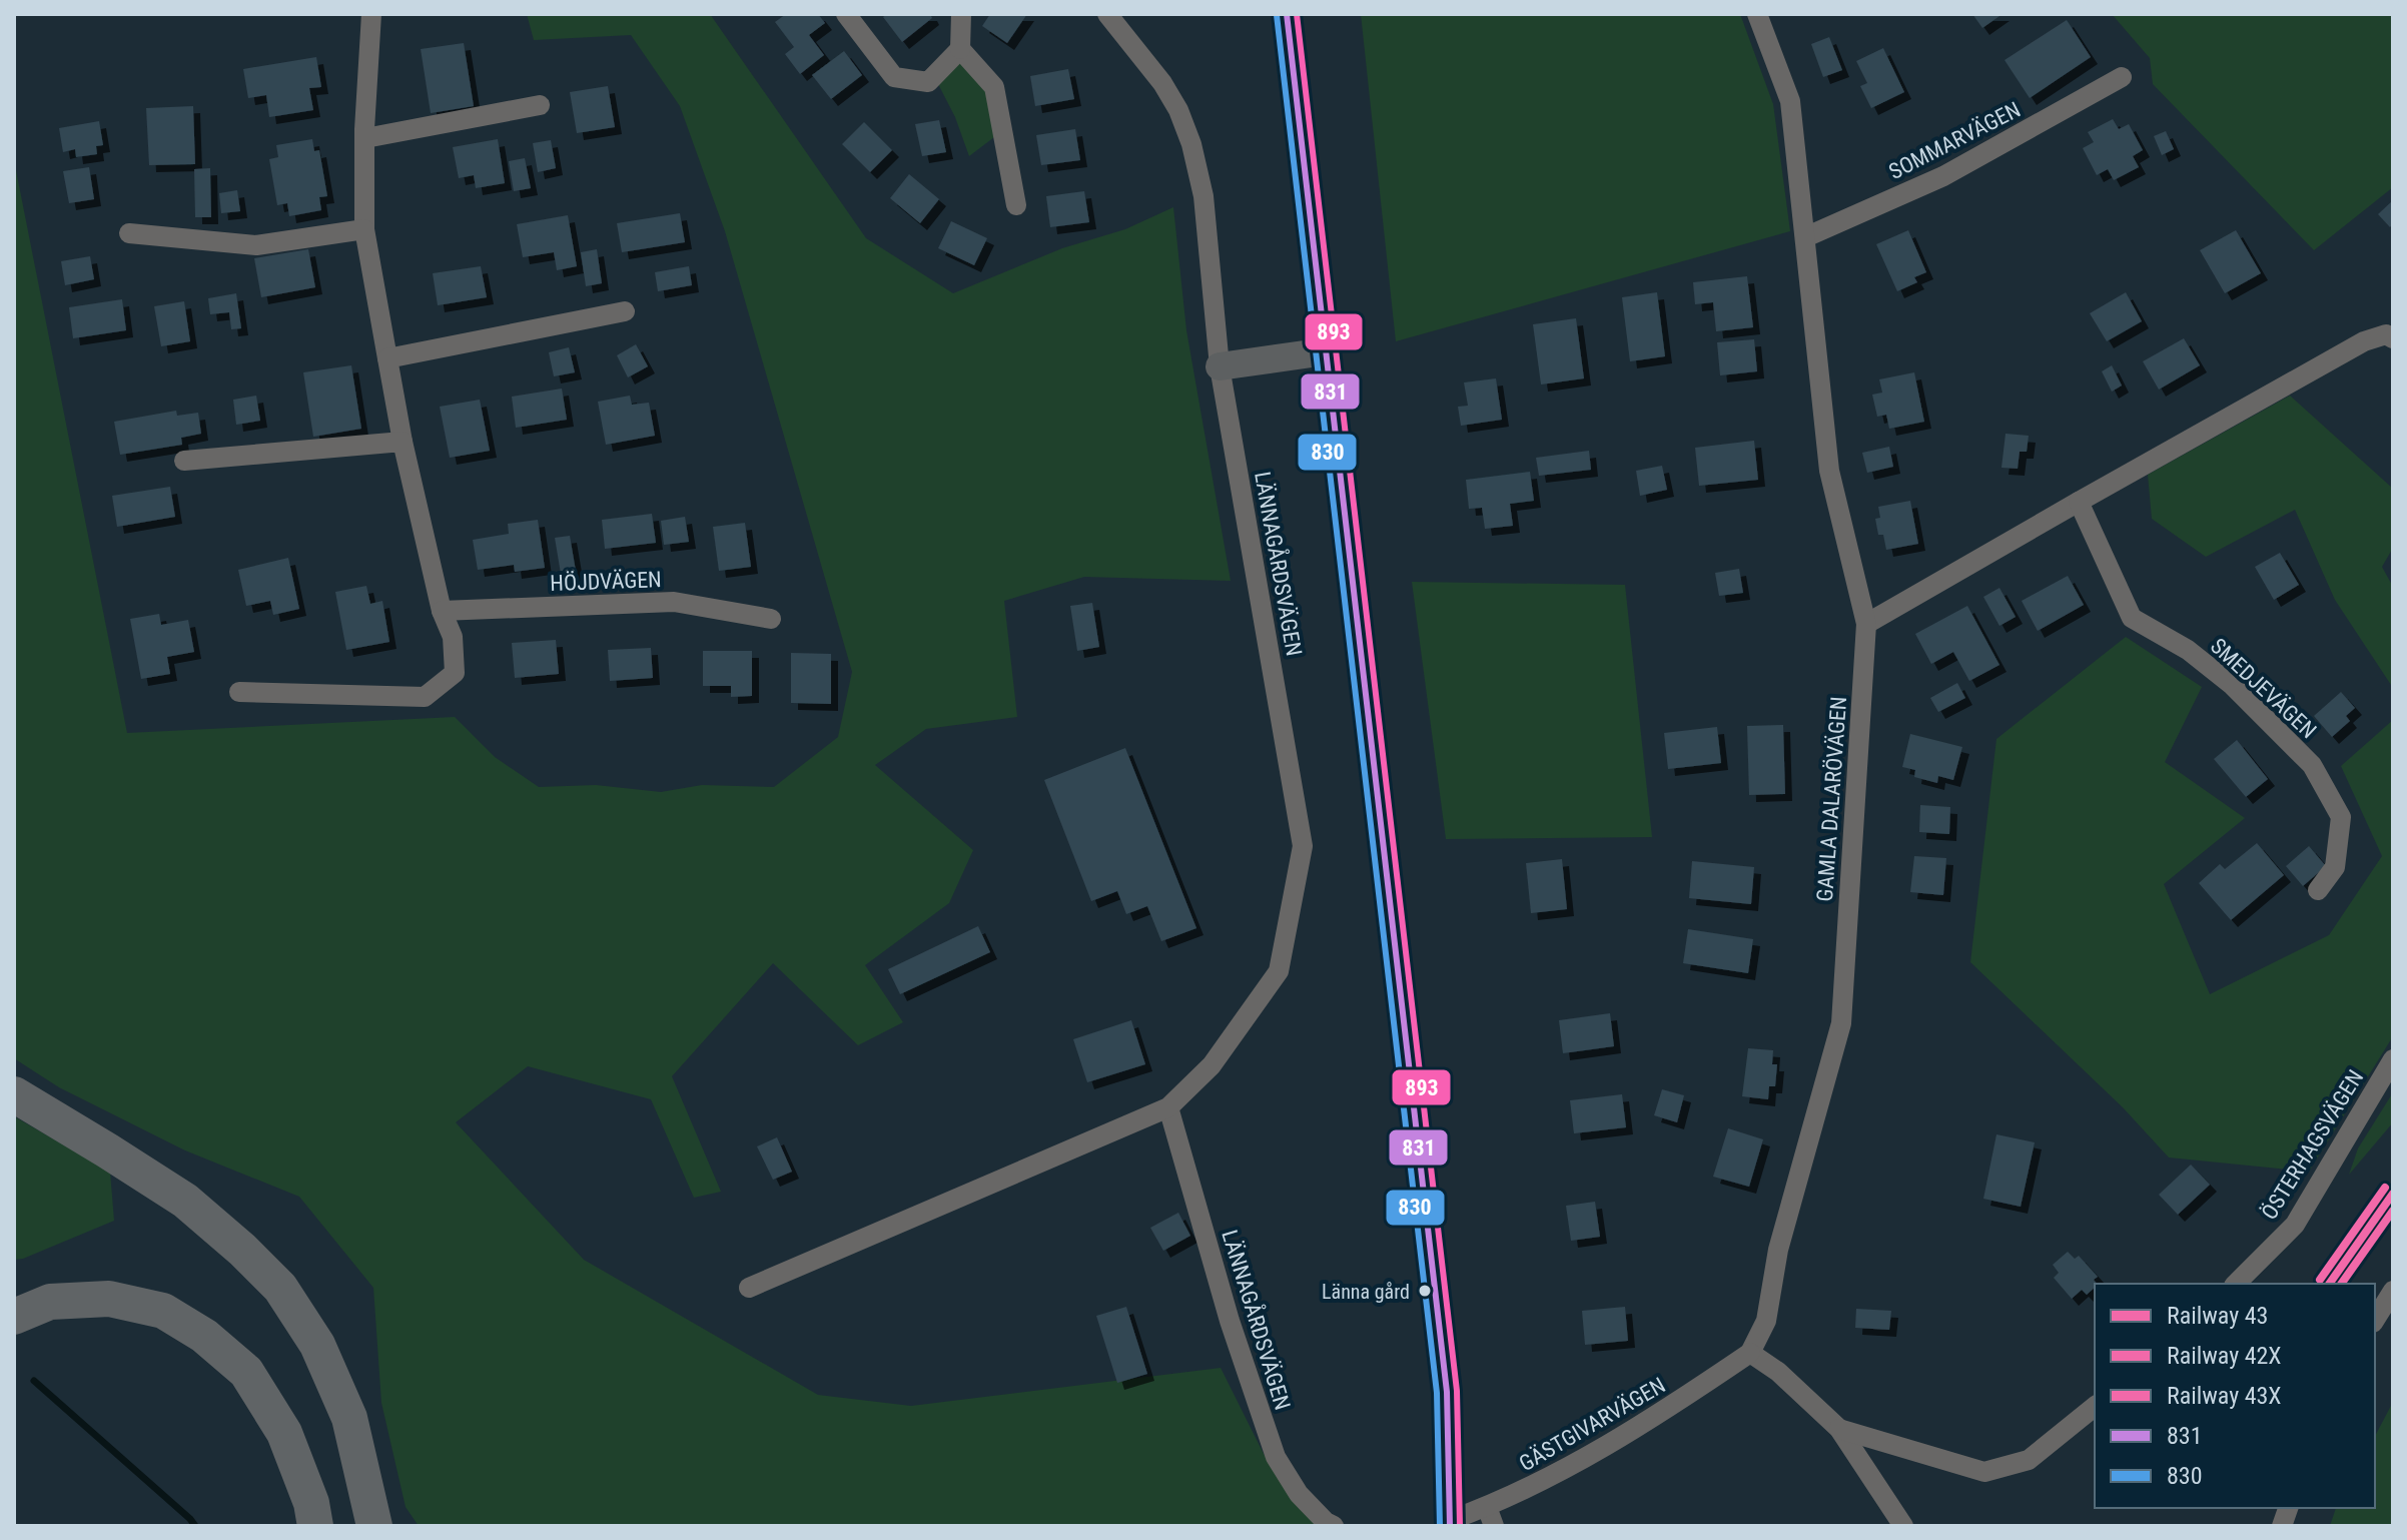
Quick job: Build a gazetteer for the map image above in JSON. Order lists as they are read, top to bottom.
{
  "streets": {
    "street": [
      "SOMMARVÄGEN",
      "LÄNNAGÅRDSVÄGEN",
      "HÖJDVÄGEN",
      "SMEDJEVÄGEN",
      "GAMLA DALARÖVÄGEN",
      "ÖSTERHAGSVÄGEN",
      "GÄSTGIVARVÄGEN"
    ]
  },
  "crossings": [
    ["SOMMARVÄGEN", "GAMLA DALARÖVÄGEN"],
    ["GAMLA DALARÖVÄGEN", "GÄSTGIVARVÄGEN"]
  ],
  "places": ["Länna gård"],
  "lines": [
    "transit line 831",
    "transit line 893",
    "transit line 830",
    "rail line 43X",
    "rail line 43",
    "rail line 42X"
  ],
  "legend": [
    "Railway 43",
    "Railway 42X",
    "Railway 43X",
    "831",
    "830"
  ]
}
